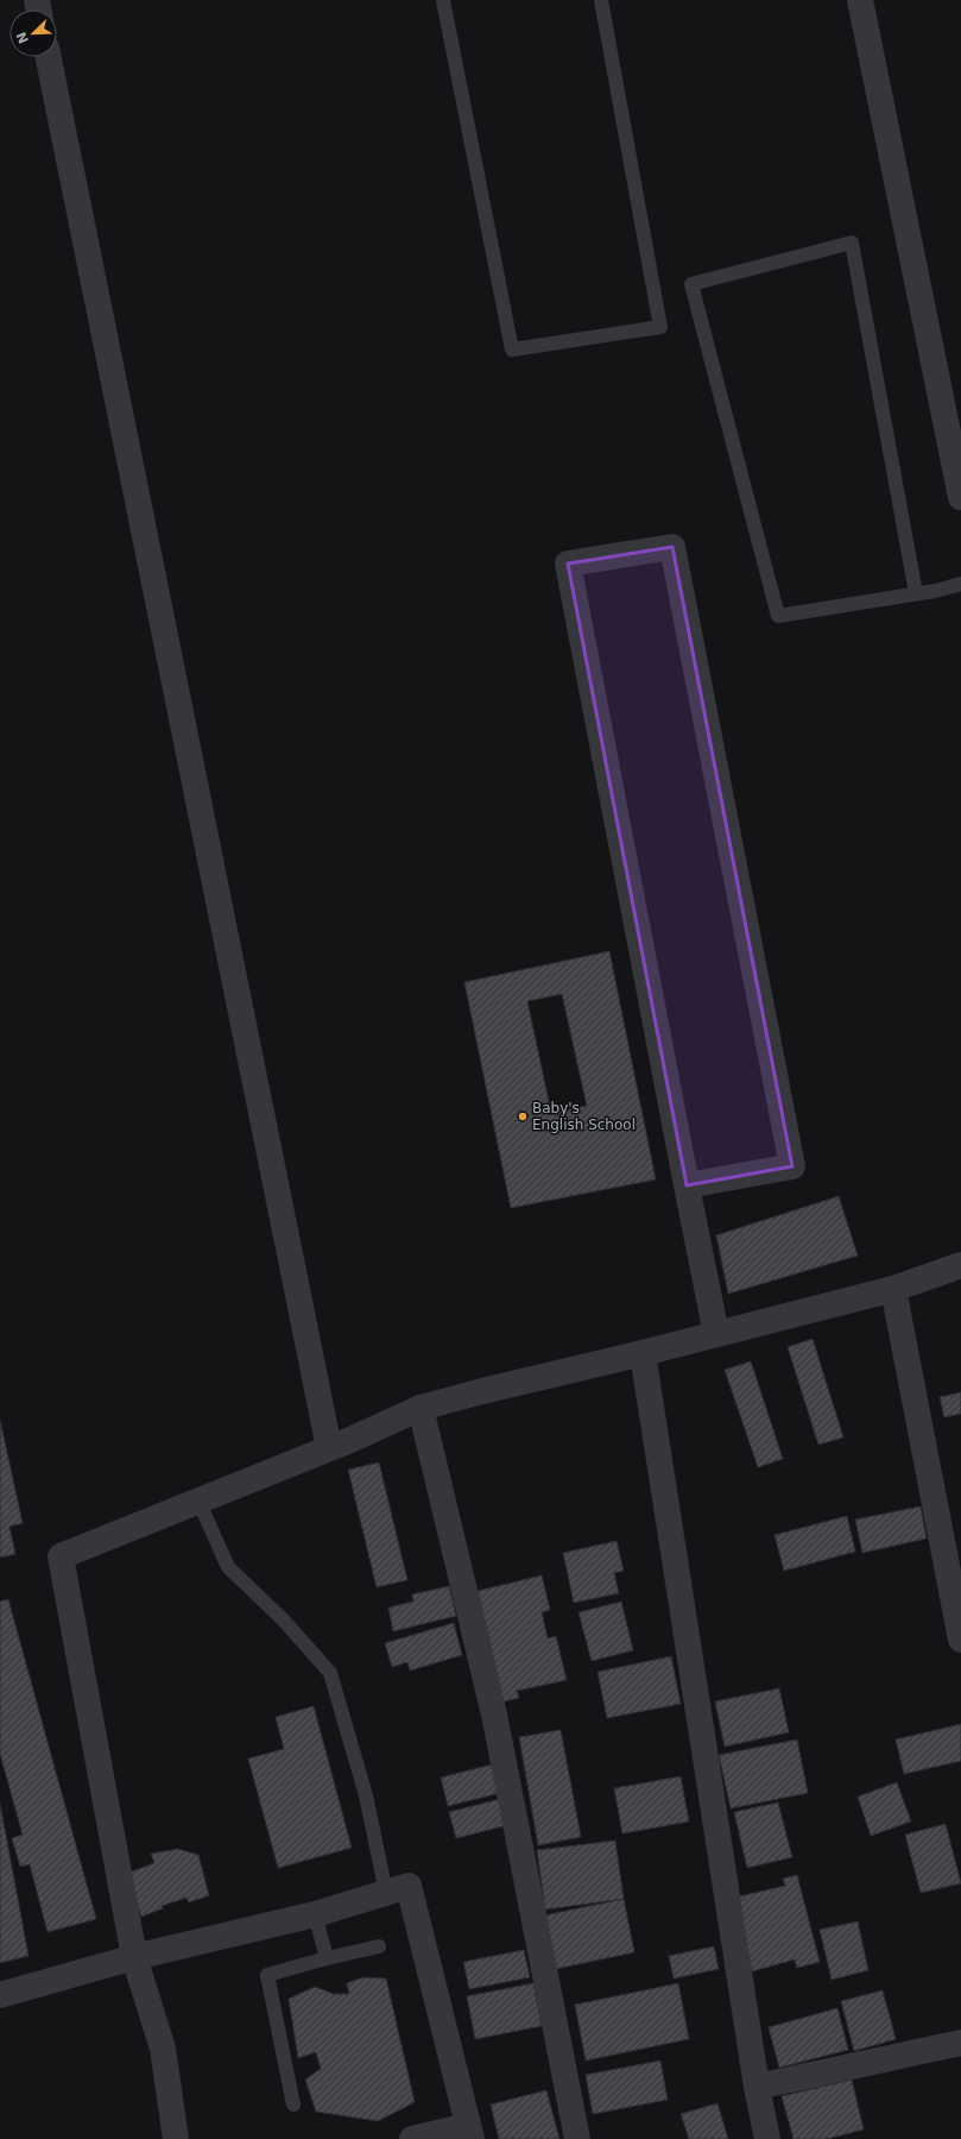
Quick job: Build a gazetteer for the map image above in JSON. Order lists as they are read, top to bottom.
{
  "places": ["Baby's English School"],
  "north": "bottom left"
}
